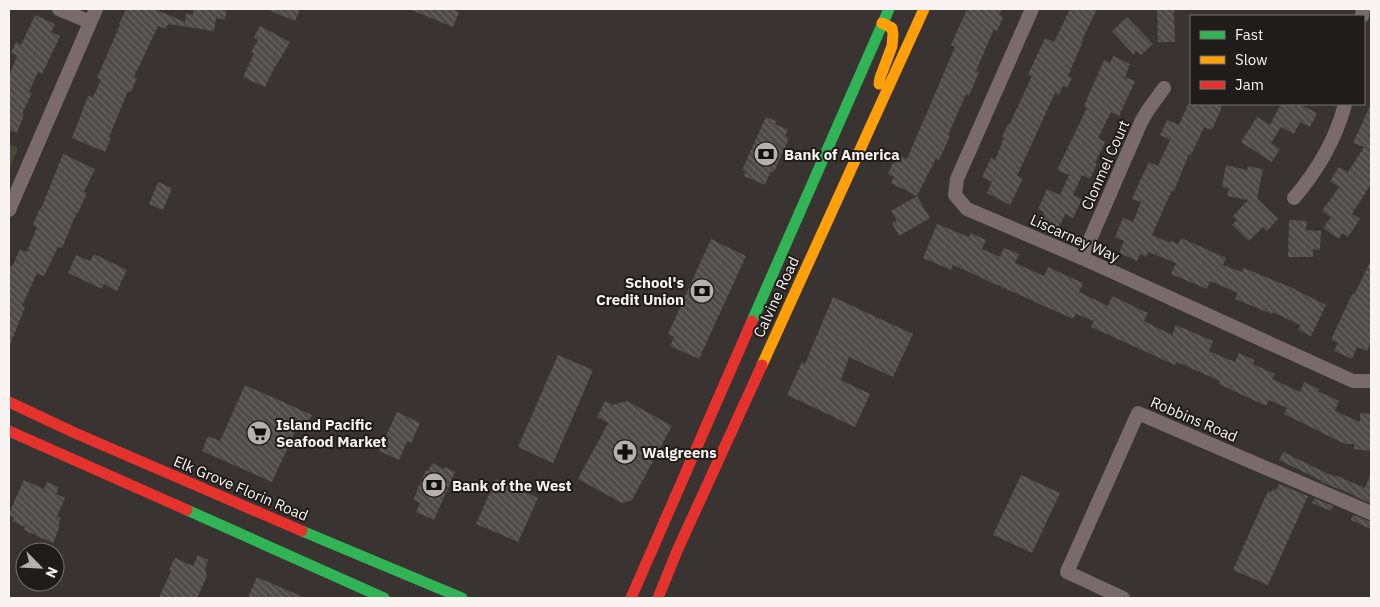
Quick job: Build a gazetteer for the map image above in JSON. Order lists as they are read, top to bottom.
{
  "streets": {
    "main road": ["Calvine Road", "Elk Grove Florin Road"],
    "street": ["Clonmel Court", "Liscarney Way", "Robbins Road"]
  },
  "crossings": [
    ["Clonmel Court", "Liscarney Way"]
  ],
  "places": {
    "bank": ["Bank of America", "School's Credit Union", "Bank of the West"],
    "supermarket": ["Island Pacific Seafood Market"],
    "pharmacy": ["Walgreens"]
  },
  "legend": ["Fast", "Slow", "Jam"],
  "north": "bottom right"
}
